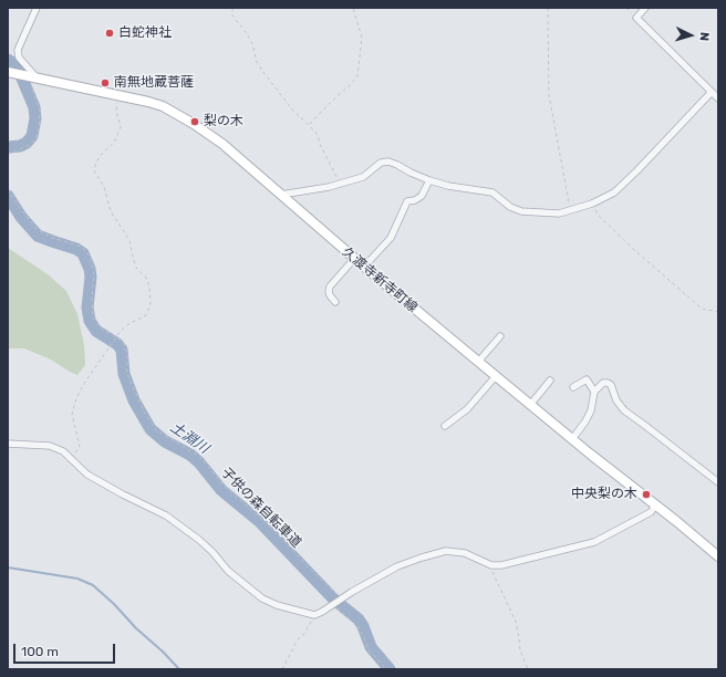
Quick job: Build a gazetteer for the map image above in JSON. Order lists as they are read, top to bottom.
{
  "streets": {
    "main road": ["久渡寺新寺町線"],
    "path": ["子供の森自転車道"]
  },
  "water": ["土淵川"],
  "places": [
    "白蛇神社",
    "南無地蔵菩薩",
    "梨の木",
    "中央梨の木"
  ],
  "scale_bar": "100 m",
  "north": "right"
}
